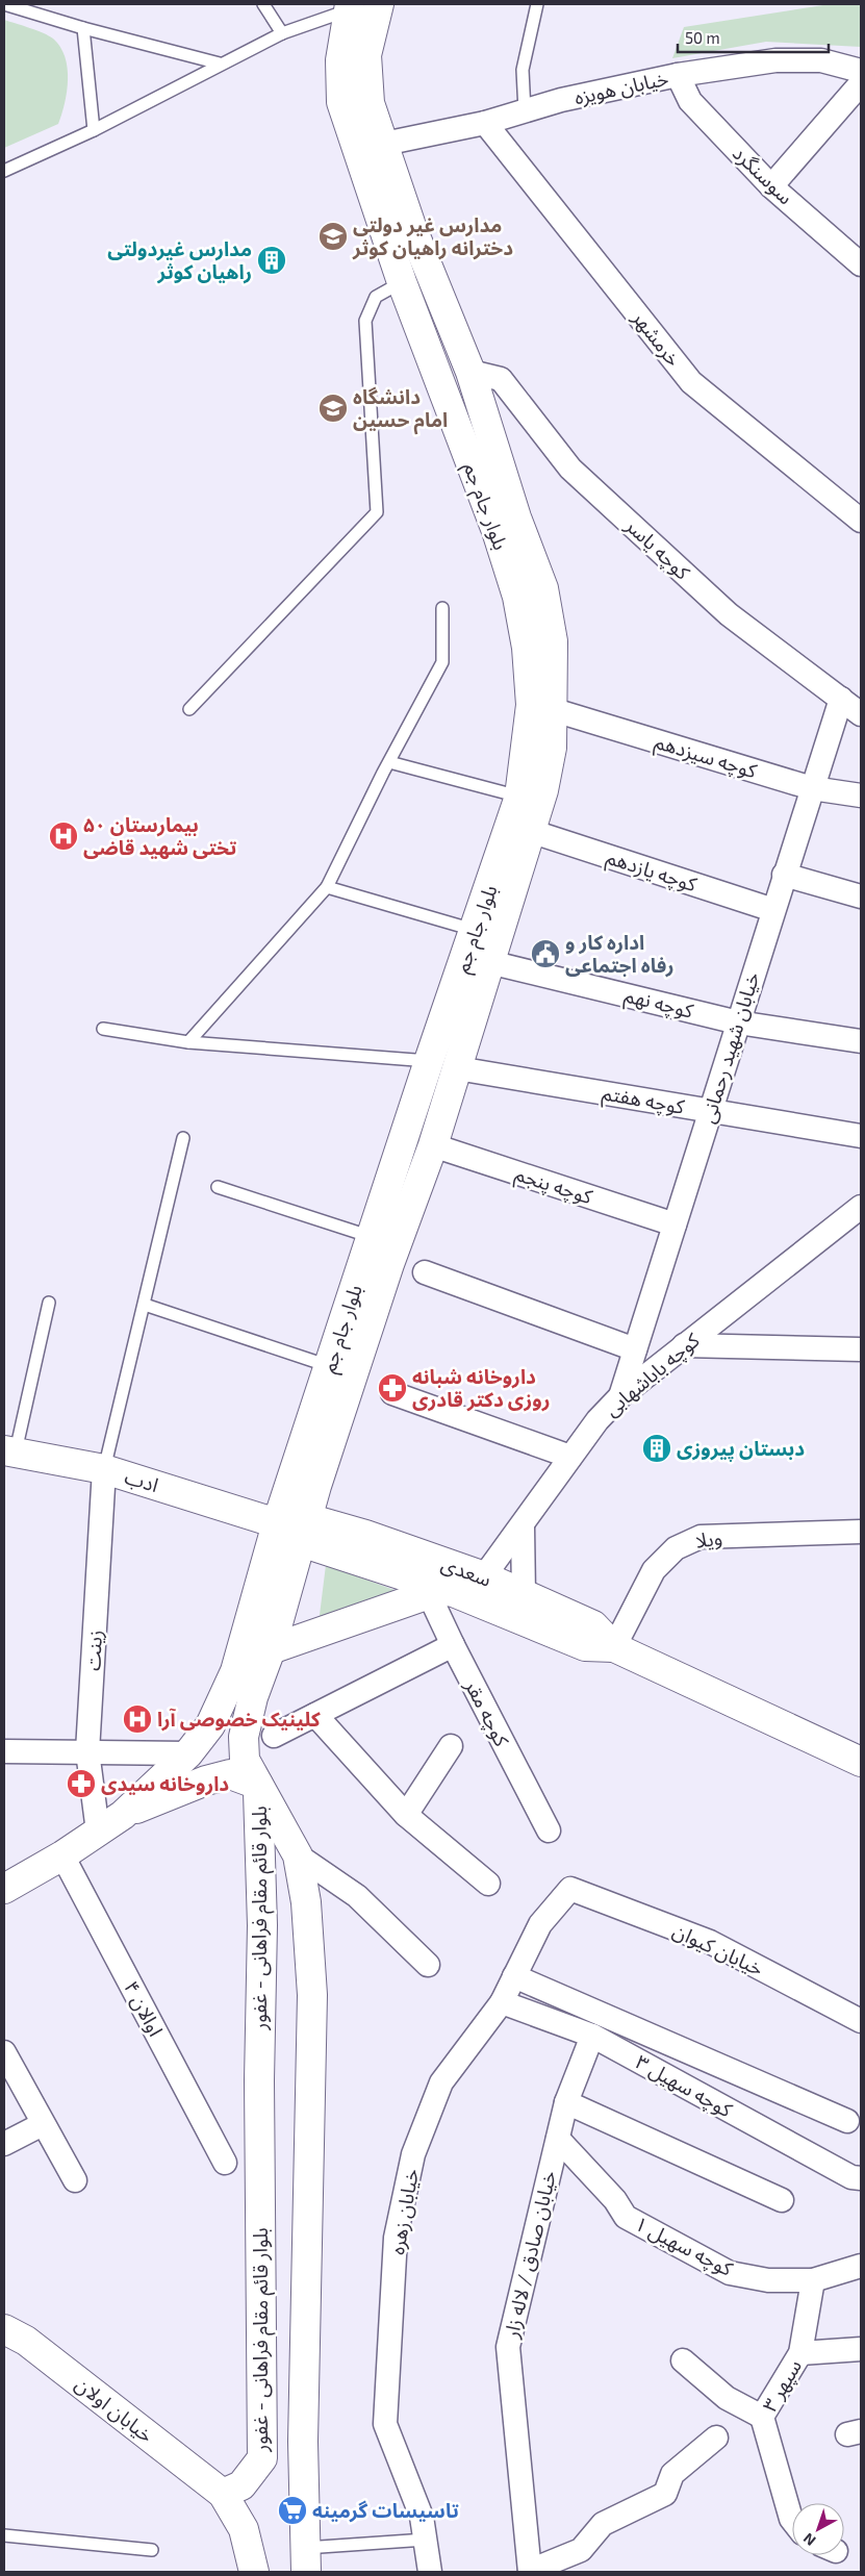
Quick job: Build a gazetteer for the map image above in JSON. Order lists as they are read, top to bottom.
{
  "streets": {
    "main road": [
      "بلوار جام جم",
      "ادب",
      "سعدی",
      "بلوار قائم مقام فراهانی - غفور",
      "خیابان اولان"
    ],
    "street": [
      "خیابان هویزه",
      "سوسنگرد",
      "خرمشهر",
      "کوچه یاسر",
      "کوچه سیزدهم",
      "کوچه یازدهم",
      "کوچه نهم",
      "خیابان شهید رحمانی",
      "کوچه هفتم",
      "کوچه پنجم",
      "کوچه باباشهابی",
      "ویلا",
      "زینت",
      "کوچه مقر",
      "خیابان کیوان",
      "اوالان ۴",
      "کوچه سهیل ۳",
      "خیابان زهره",
      "کوچه سهیل ۱",
      "خیابان صادق / لاله زار",
      "سپهر ۳"
    ]
  },
  "crossings": [
    ["خیابان هویزه", "سوسنگرد"],
    ["خیابان هویزه", "خرمشهر"],
    ["خیابان هویزه", "بلوار جام جم"],
    ["بلوار جام جم", "کوچه یاسر"],
    ["بلوار جام جم", "کوچه سیزدهم"],
    ["بلوار جام جم", "کوچه یازدهم"],
    ["بلوار جام جم", "کوچه نهم"],
    ["بلوار جام جم", "کوچه هفتم"],
    ["بلوار جام جم", "کوچه پنجم"],
    ["بلوار جام جم", "ادب"],
    ["بلوار جام جم", "سعدی"],
    ["بلوار جام جم", "بلوار قائم مقام فراهانی - غفور"],
    ["کوچه یاسر", "خیابان شهید رحمانی"],
    ["کوچه سیزدهم", "خیابان شهید رحمانی"],
    ["کوچه یازدهم", "خیابان شهید رحمانی"],
    ["کوچه نهم", "خیابان شهید رحمانی"],
    ["خیابان شهید رحمانی", "کوچه هفتم"],
    ["خیابان شهید رحمانی", "کوچه پنجم"],
    ["خیابان شهید رحمانی", "کوچه باباشهابی"],
    ["کوچه باباشهابی", "سعدی"],
    ["ادب", "زینت"],
    ["ویلا", "سعدی"],
    ["سعدی", "کوچه مقر"],
    ["بلوار قائم مقام فراهانی - غفور", "خیابان اولان"],
    ["خیابان کیوان", "خیابان زهره"],
    ["کوچه سهیل ۳", "خیابان زهره"],
    ["کوچه سهیل ۳", "خیابان صادق / لاله زار"],
    ["کوچه سهیل ۱", "خیابان صادق / لاله زار"]
  ],
  "places": {
    "school or university": ["مدارس غیر دولتی دخترانه راهیان کوثر", "دانشگاه امام حسین"],
    "building": ["مدارس غیردولتی راهیان کوثر", "دبستان پیروزی"],
    "hospital": ["بیمارستان ۵۰ تختی شهید قاضی", "کلینیک خصوصی آرا"],
    "public building": ["اداره کار و رفاه اجتماعی"],
    "pharmacy": ["داروخانه شبانه روزی دکتر قادری", "داروخانه سیدی"],
    "supermarket": ["تاسیسات گرمینه"]
  },
  "scale_bar": "50 m",
  "north": "bottom left"
}
